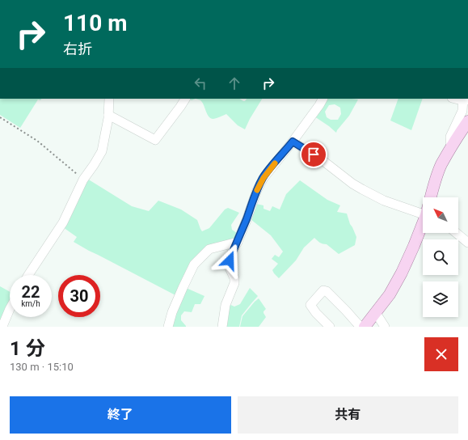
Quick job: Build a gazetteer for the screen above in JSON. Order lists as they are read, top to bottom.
{
  "north": "top left",
  "page": {
    "turn": ["110 m", "右折"],
    "speed": "22 km/h",
    "limit": "30",
    "heading": ["1 分", "130 m · 15:10"],
    "buttons": ["終了", "共有"]
  }
}
